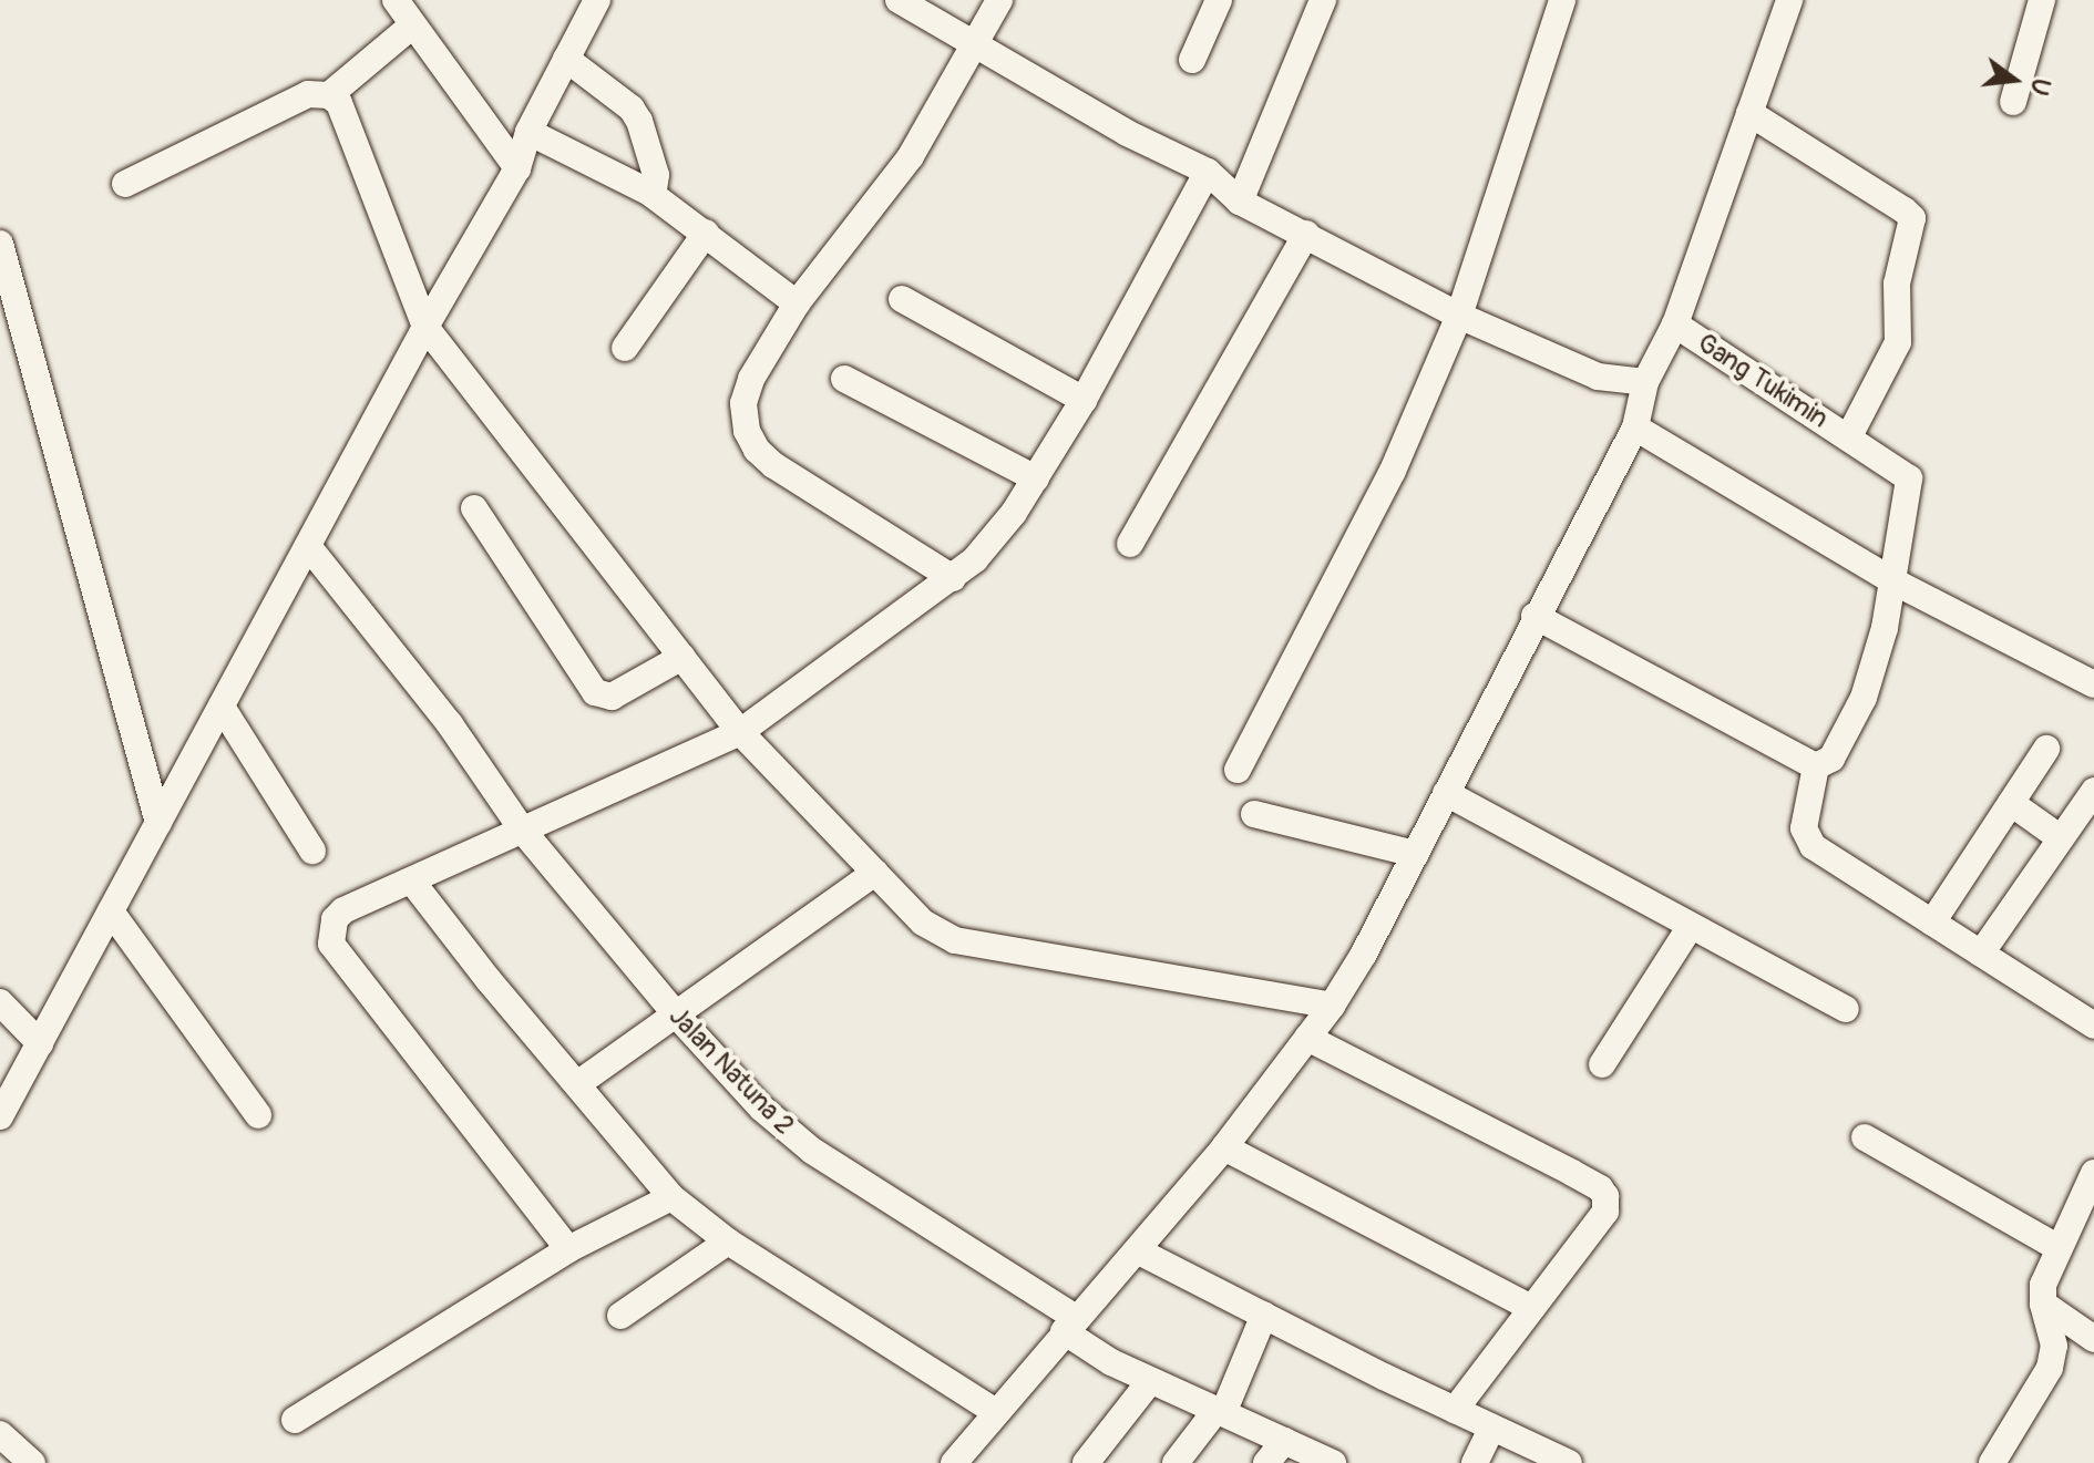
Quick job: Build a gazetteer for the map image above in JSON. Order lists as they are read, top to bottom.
{
  "streets": {
    "street": ["Gang Tukimin", "Jalan Natuna 2"]
  },
  "north": "right"
}
